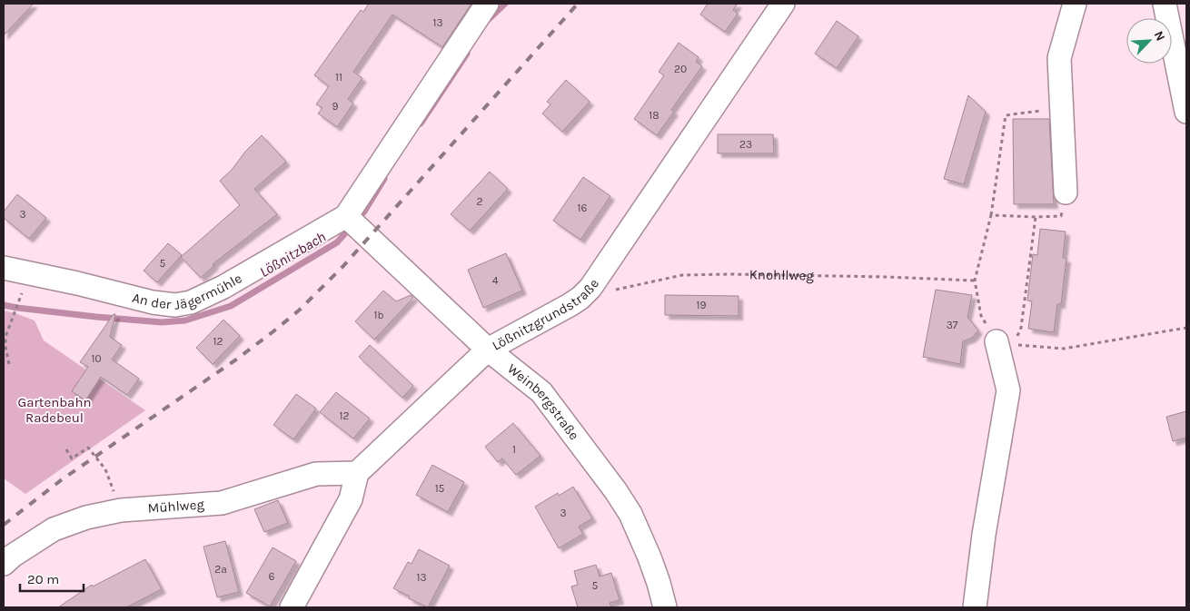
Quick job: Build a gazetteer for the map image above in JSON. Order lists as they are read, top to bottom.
{
  "streets": {
    "street": [
      "An der Jägermühle",
      "Lößnitzgrundstraße",
      "Weinbergstraße",
      "Mühlweg"
    ],
    "path": ["Knohllweg"]
  },
  "crossings": [
    ["Knohllweg", "Lößnitzgrundstraße"],
    ["An der Jägermühle", "Weinbergstraße"],
    ["Lößnitzgrundstraße", "Weinbergstraße"],
    ["Lößnitzgrundstraße", "Mühlweg"]
  ],
  "water": ["Lößnitzbach"],
  "parks": ["Gartenbahn Radebeul"],
  "house_numbers": [
    "13",
    "20",
    "11",
    "9",
    "18",
    "23",
    "2",
    "16",
    "3",
    "5",
    "4",
    "19",
    "1b",
    "37",
    "12",
    "10",
    "12",
    "1",
    "15",
    "3",
    "2a",
    "6",
    "13",
    "5"
  ],
  "scale_bar": "20 m",
  "north": "top right"
}
